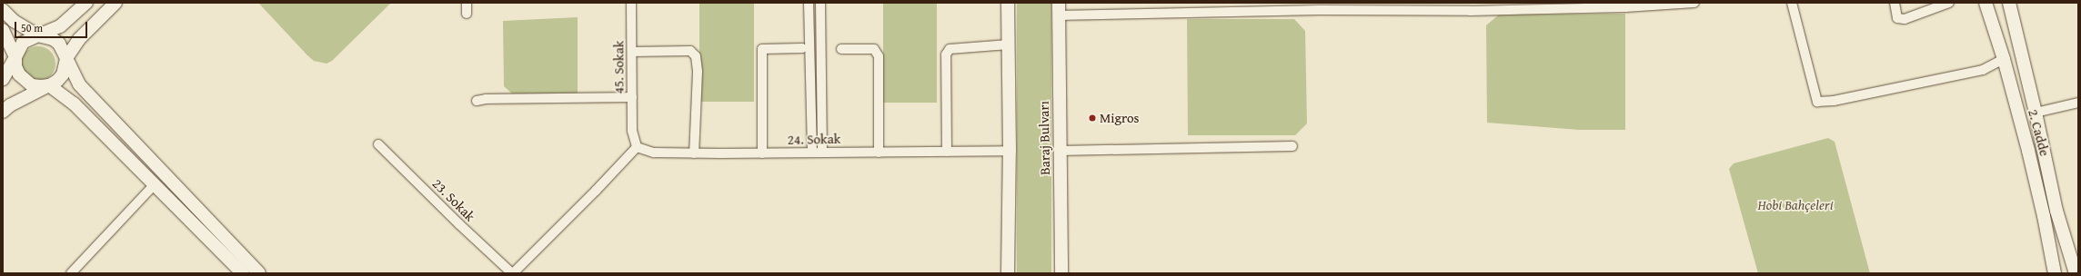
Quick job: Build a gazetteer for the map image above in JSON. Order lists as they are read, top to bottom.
{
  "streets": {
    "main road": ["2. Cadde", "Baraj Bulvarı"],
    "street": ["45. Sokak", "24. Sokak", "23. Sokak"]
  },
  "crossings": [
    ["45. Sokak", "24. Sokak"]
  ],
  "parks": ["Hobi Bahçeleri"],
  "places": ["Migros"],
  "scale_bar": "50 m"
}
